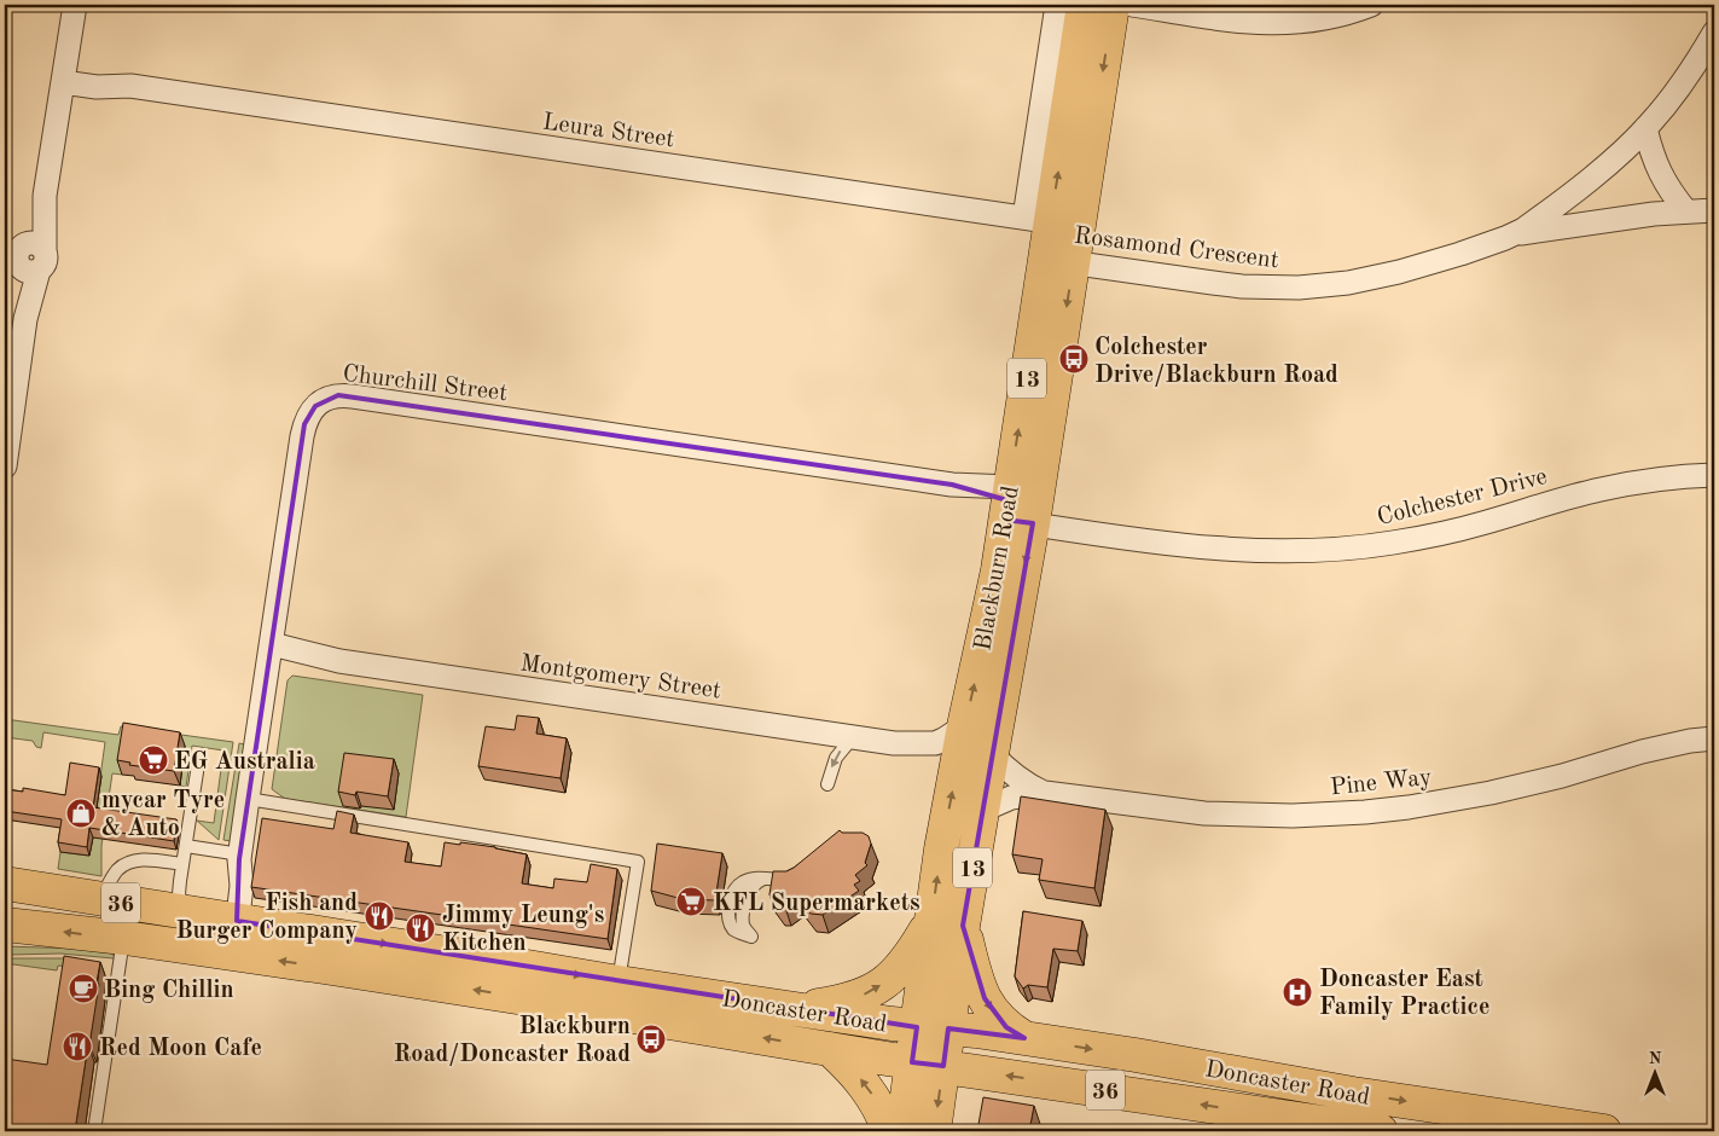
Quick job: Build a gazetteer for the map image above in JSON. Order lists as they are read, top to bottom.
{
  "streets": {
    "main road": [
      "13",
      "Blackburn Road",
      "36",
      "Doncaster Road"
    ],
    "street": [
      "Leura Street",
      "Rosamond Crescent",
      "Churchill Street",
      "Colchester Drive",
      "Montgomery Street",
      "Pine Way"
    ]
  },
  "crossings": [
    ["Leura Street", "Blackburn Road"],
    ["Rosamond Crescent", "Blackburn Road"],
    ["Churchill Street", "Colchester Drive"],
    ["Churchill Street", "Blackburn Road"],
    ["Churchill Street", "Montgomery Street"],
    ["Churchill Street", "Doncaster Road"],
    ["Colchester Drive", "Blackburn Road"],
    ["Blackburn Road", "Montgomery Street"],
    ["Blackburn Road", "Pine Way"],
    ["Blackburn Road", "Doncaster Road"],
    ["Montgomery Street", "Pine Way"]
  ],
  "places": {
    "bus stop": ["Colchester Drive/Blackburn Road", "Blackburn Road/Doncaster Road"],
    "supermarket": ["EG Australia", "KFL Supermarkets"],
    "shop": ["mycar Tyre & Auto"],
    "restaurant": ["Fish and Burger Company", "Jimmy Leung's Kitchen", "Red Moon Cafe"],
    "cafe": ["Bing Chillin"],
    "hospital": ["Doncaster East Family Practice"]
  },
  "north": "top"
}
